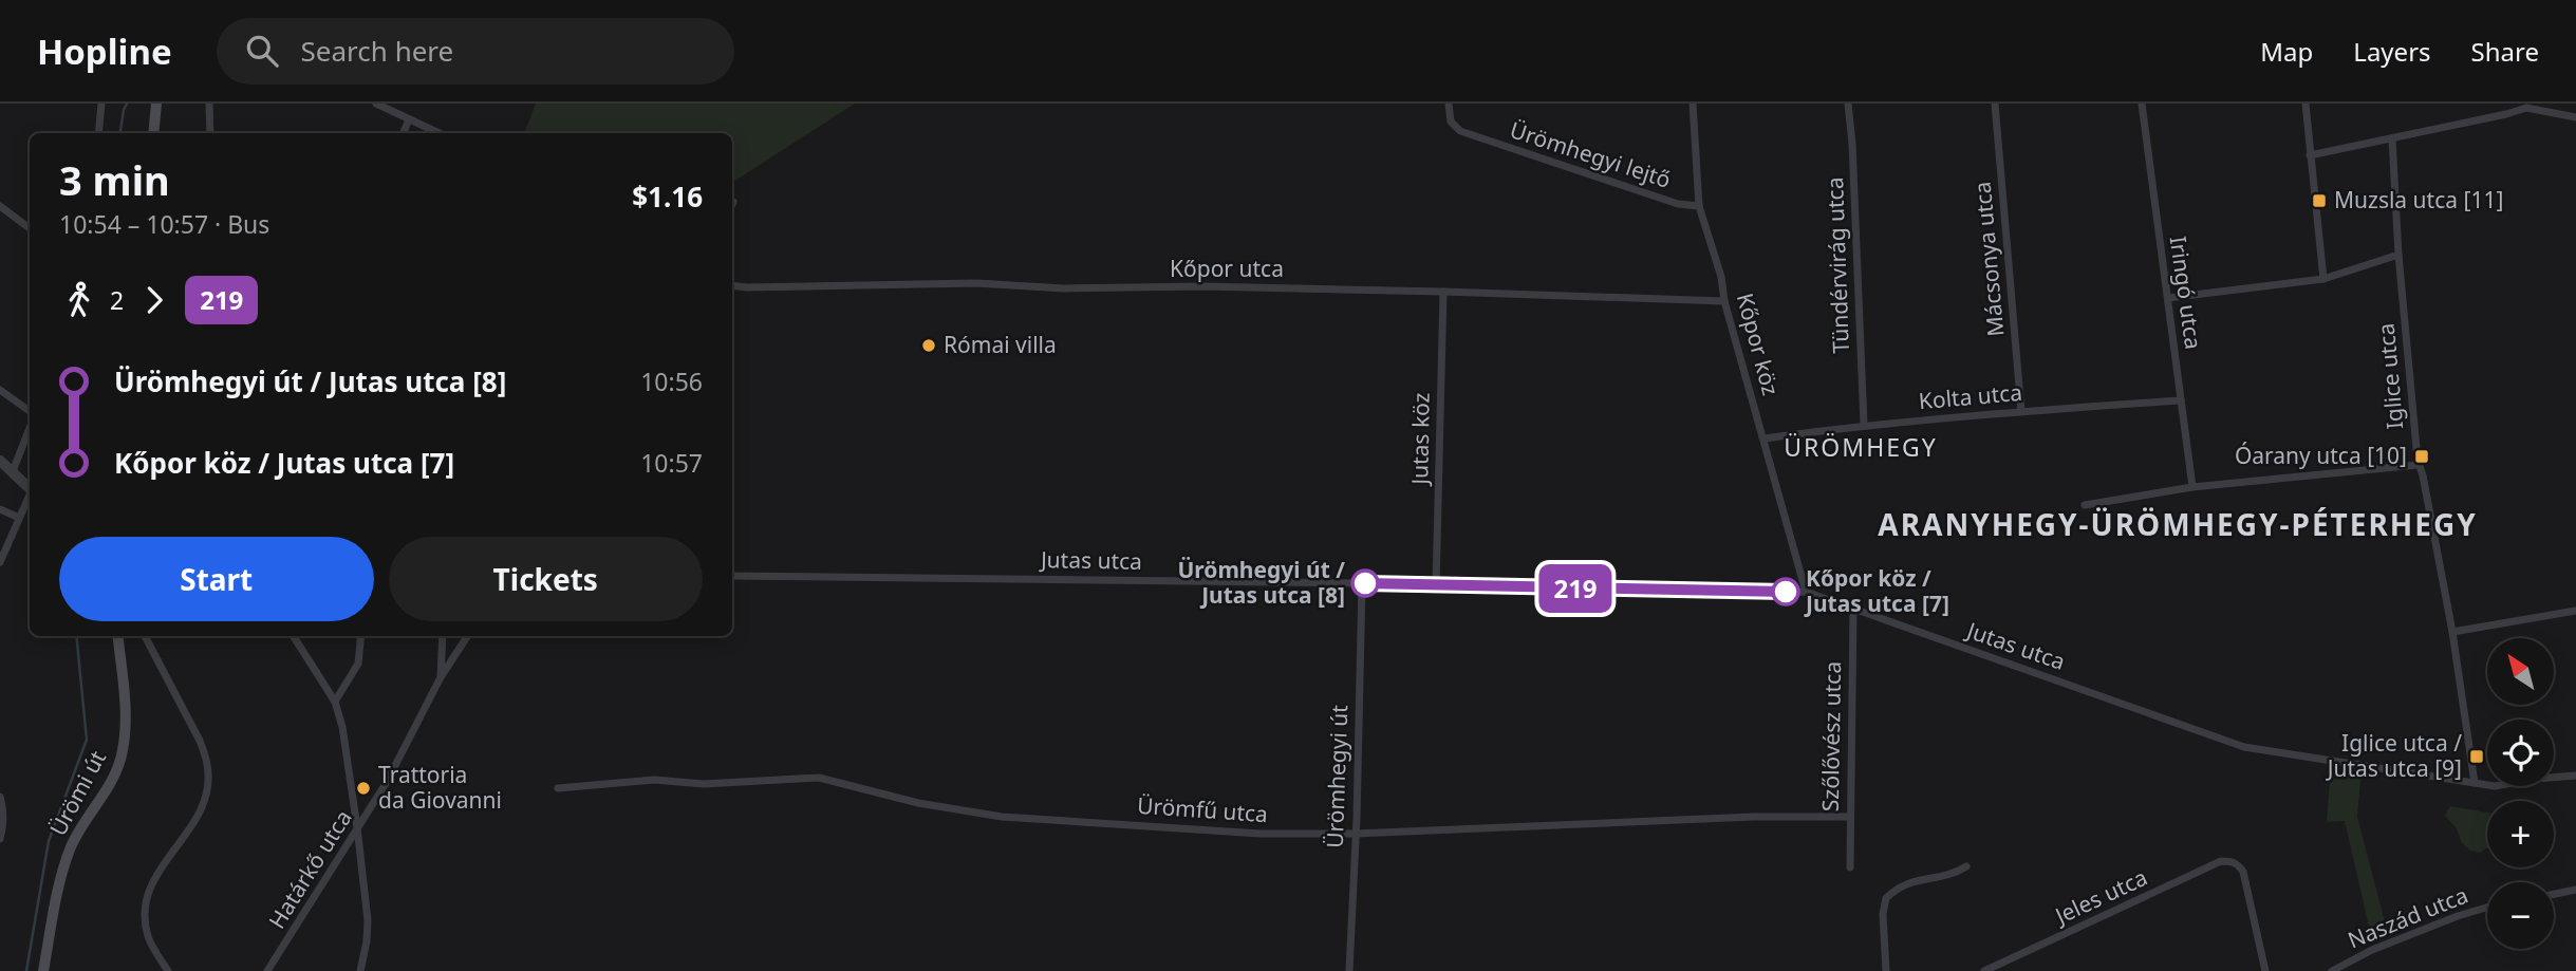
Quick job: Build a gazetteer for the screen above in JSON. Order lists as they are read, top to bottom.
{
  "streets": {
    "main road": ["Ürömi út"],
    "street": [
      "Ürömhegyi lejtő",
      "Mácsonya utca",
      "Tündérvirág utca",
      "Kőpor utca",
      "Iringó utca",
      "Kőpor köz",
      "Iglice utca",
      "Kolta utca",
      "Jutas köz",
      "Jutas utca",
      "Szőlővész utca",
      "Ürömhegyi út",
      "Ürömfű utca",
      "Határkő utca",
      "Jeles utca",
      "Naszád utca"
    ]
  },
  "crossings": [
    ["Ürömhegyi lejtő", "Kőpor köz"],
    ["Mácsonya utca", "Kolta utca"],
    ["Tündérvirág utca", "Kolta utca"],
    ["Kőpor utca", "Kőpor köz"],
    ["Kőpor utca", "Jutas köz"],
    ["Iringó utca", "Kolta utca"],
    ["Kőpor köz", "Kolta utca"],
    ["Kőpor köz", "Jutas utca"],
    ["Iglice utca", "Jutas utca"],
    ["Jutas köz", "Jutas utca"],
    ["Jutas utca", "Szőlővész utca"],
    ["Jutas utca", "Ürömhegyi út"],
    ["Szőlővész utca", "Ürömfű utca"],
    ["Ürömhegyi út", "Ürömfű utca"]
  ],
  "districts": ["ÜRÖMHEGY", "ARANYHEGY-ÜRÖMHEGY-PÉTERHEGY"],
  "places": {
    "transit": ["Muzsla utca [11]", "Óarany utca [10]", "Iglice utca / Jutas utca [9]"],
    "other": [
      "Római villa",
      "Ürömhegyi út / Jutas utca [8]",
      "Kőpor köz / Jutas utca [7]",
      "Trattoria da Giovanni"
    ]
  },
  "lines": ["bus line 219"],
  "north": "top left",
  "page": {
    "header": "Hopline",
    "search": "Search here",
    "nav": ["Map", "Layers", "Share"],
    "on_map": "219",
    "heading": ["3 min", "10:54 – 10:57 · Bus", "$1.16"],
    "legs": ["2", "219"],
    "list": [
      {
        "name": "Ürömhegyi út / Jutas utca [8]",
        "value": "10:56"
      },
      {
        "name": "Kőpor köz / Jutas utca [7]",
        "value": "10:57"
      }
    ],
    "buttons": ["Start", "Tickets"],
    "map_buttons": ["+", "−"]
  }
}
